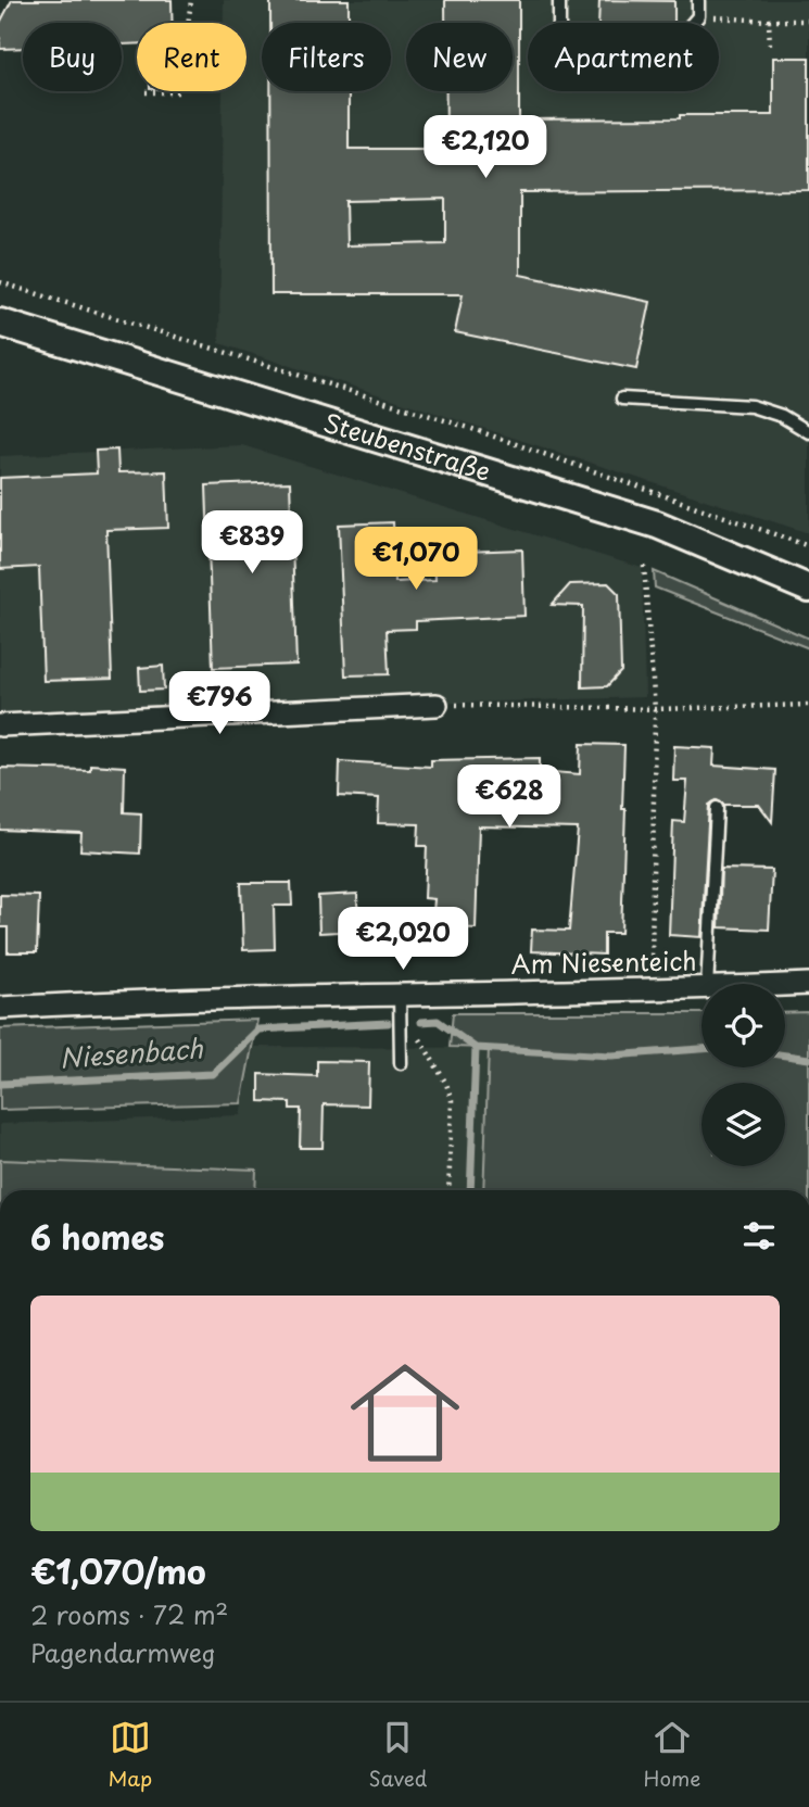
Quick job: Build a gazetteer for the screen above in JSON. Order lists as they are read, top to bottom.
{
  "streets": {
    "street": ["Steubenstraße", "Am Niesenteich"]
  },
  "water": ["Niesenbach"],
  "page": {
    "chip": [
      "Buy",
      "Rent",
      "Filters",
      "New",
      "Apartment"
    ],
    "price": [
      "€2,120",
      "€839",
      "€1,070",
      "€796",
      "€628",
      "€2,020"
    ],
    "heading": "6 homes",
    "list": [
      {
        "name": "€1,070/mo",
        "note": "2 rooms · 72 m² · Pagendarmweg"
      }
    ],
    "tabs": ["Map", "Saved", "Home"]
  }
}
